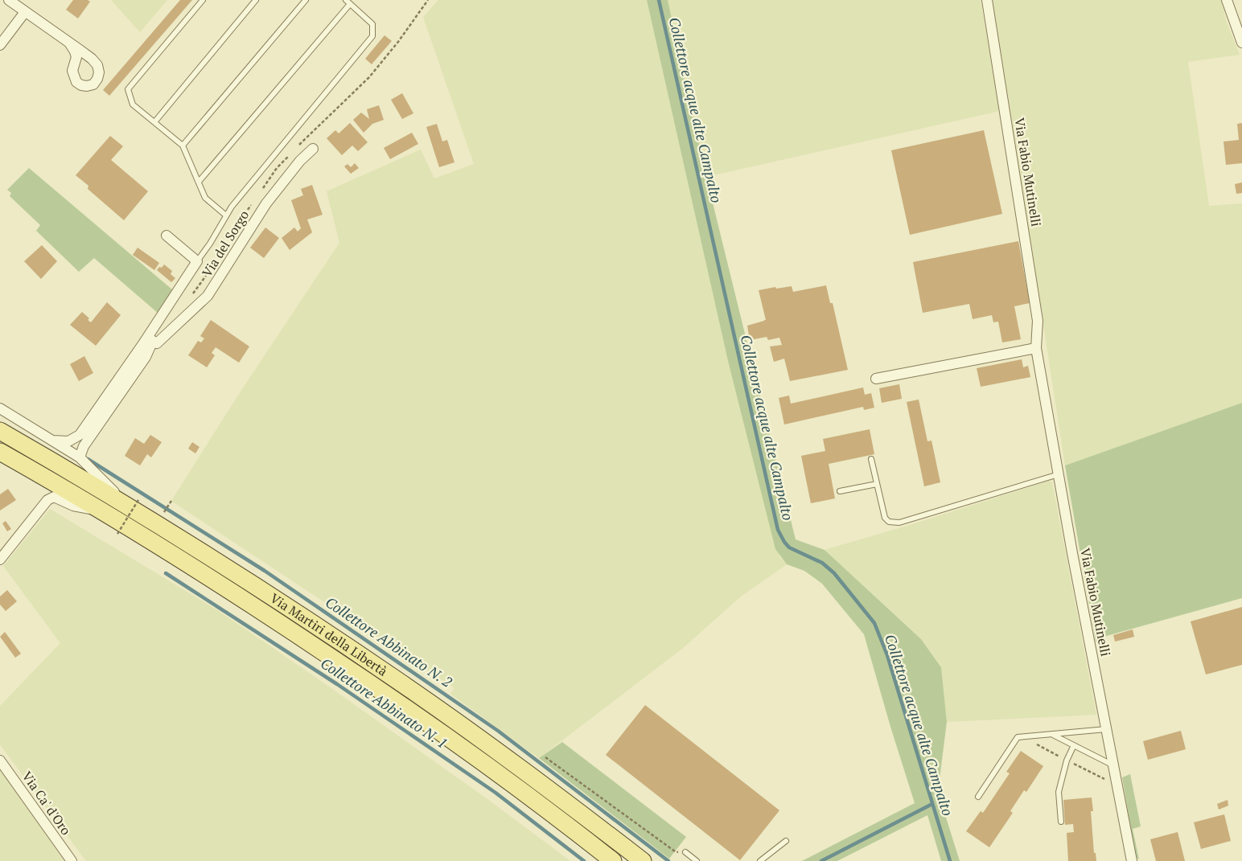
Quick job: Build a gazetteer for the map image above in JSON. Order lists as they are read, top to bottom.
{
  "streets": {
    "main road": ["Via Martiri della Libertà"],
    "street": ["Via Fabio Mutinelli", "Via del Sorgo", "Via Ca' d'Oro"]
  },
  "water": ["Collettore acque alte Campalto", "Collettore Abbinato N. 2", "Collettore Abbinato N. 1"]
}
